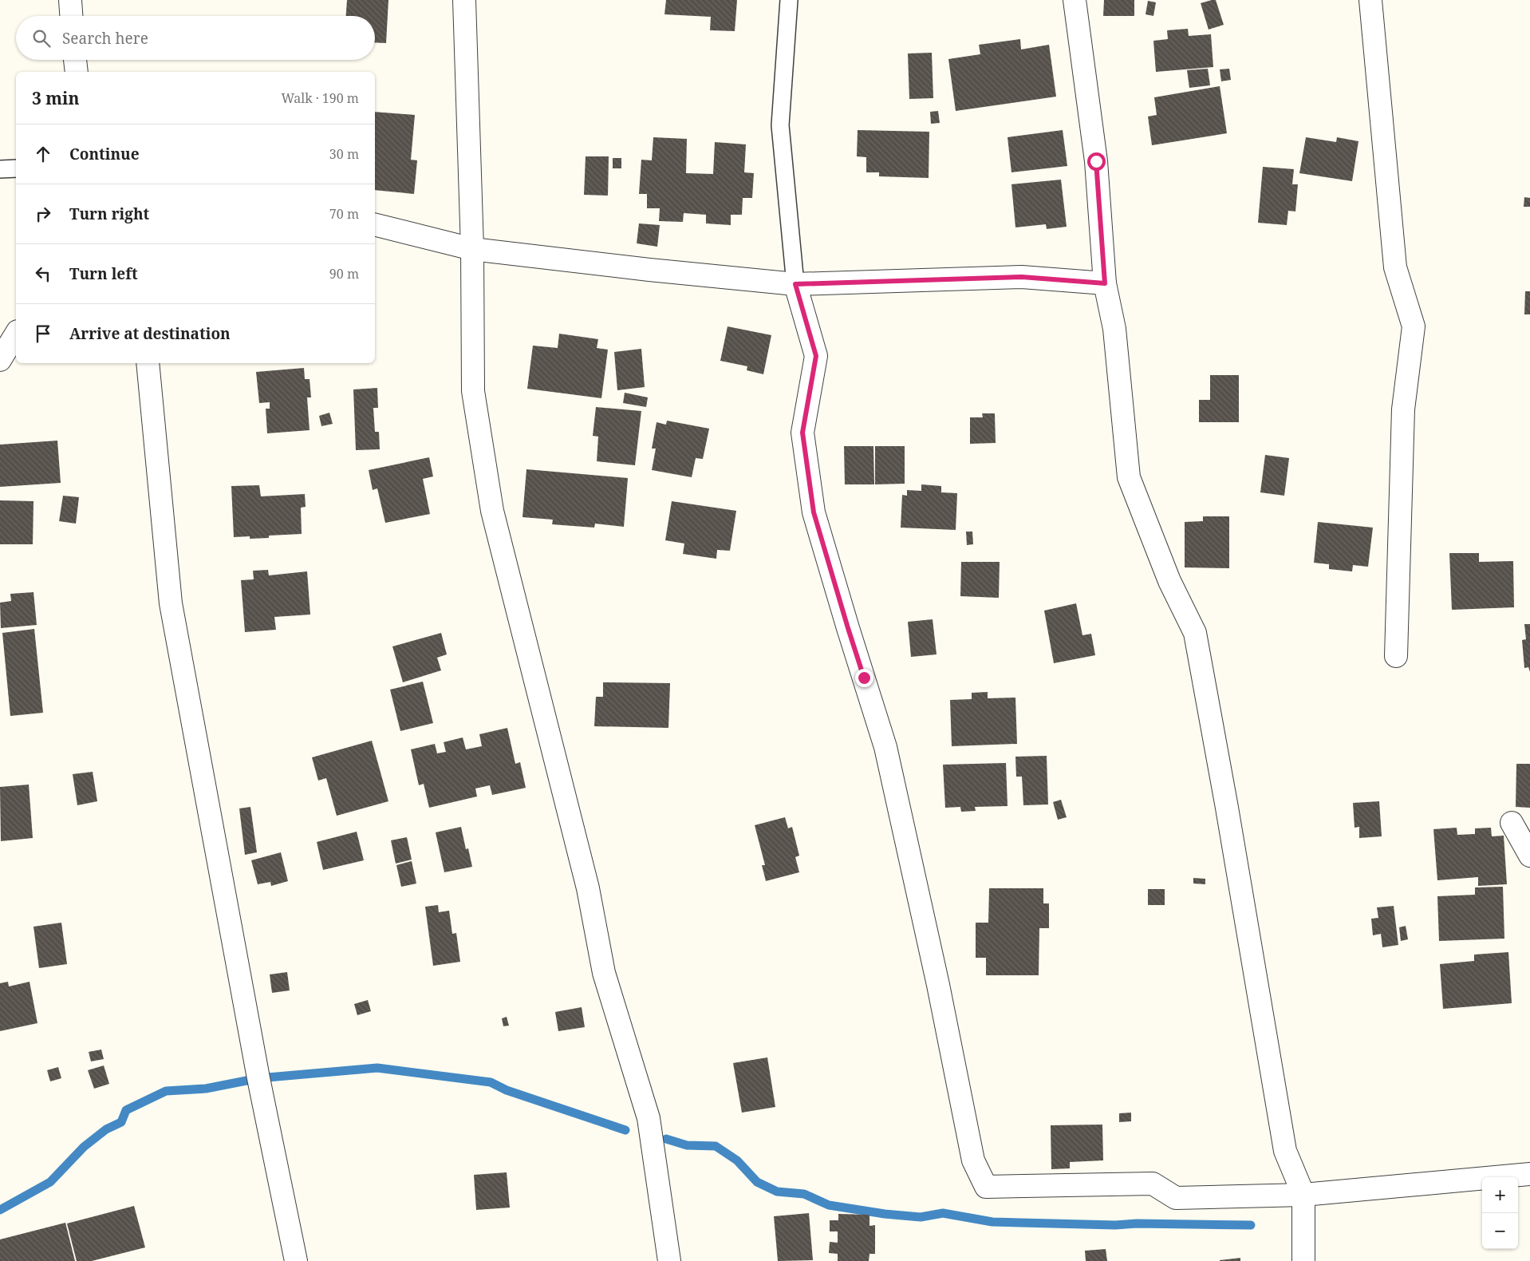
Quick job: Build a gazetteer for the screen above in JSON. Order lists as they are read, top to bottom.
{
  "page": {
    "search": "Search here",
    "heading": ["3 min", "Walk · 190 m"],
    "list": [
      ["Continue", "30 m"],
      ["Turn right", "70 m"],
      ["Turn left", "90 m"],
      "Arrive at destination"
    ],
    "map_buttons": ["+", "−"]
  }
}
